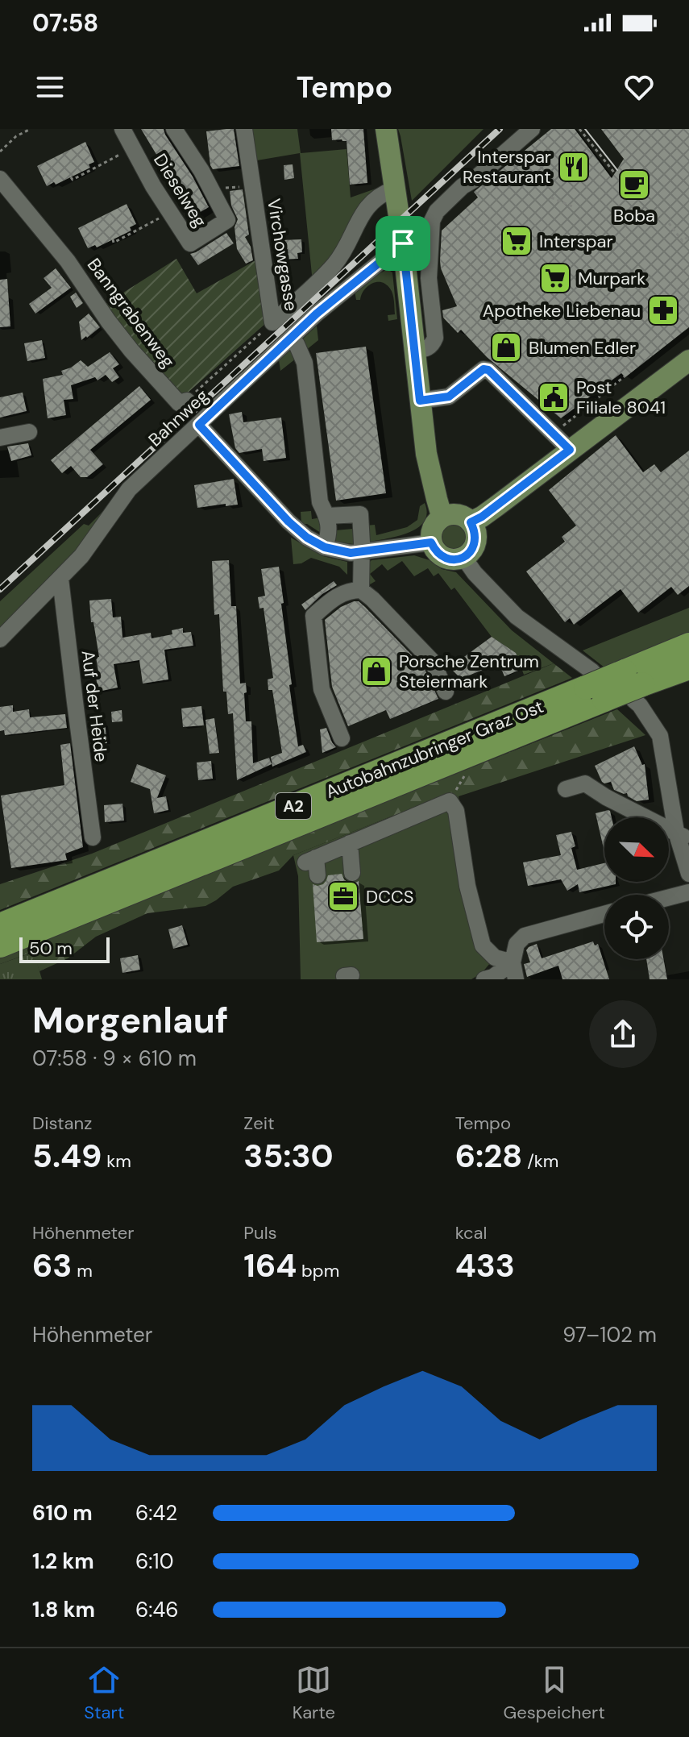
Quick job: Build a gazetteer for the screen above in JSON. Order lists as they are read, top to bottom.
{
  "streets": {
    "highway": ["Autobahnzubringer Graz Ost", "A2"],
    "street": [
      "Dieselweg",
      "Virchowgasse",
      "Banngrabenweg",
      "Bahnweg",
      "Auf der Heide"
    ]
  },
  "crossings": [
    ["Bahnweg", "Auf der Heide"]
  ],
  "places": {
    "restaurant": ["Interspar Restaurant"],
    "cafe": ["Boba"],
    "supermarket": ["Interspar", "Murpark"],
    "pharmacy": ["Apotheke Liebenau"],
    "shop": ["Blumen Edler", "Porsche Zentrum Steiermark"],
    "public building": ["Post Filiale 8041"],
    "office": ["DCCS"]
  },
  "scale_bar": "50 m",
  "north": "bottom right",
  "page": {
    "status": "07:58",
    "header": "Tempo",
    "scale": "50 m",
    "heading": ["Morgenlauf", "07:58 · 9 × 610 m"],
    "stats": [
      ["Distanz", "5.49 km"],
      ["Zeit", "35:30"],
      ["Tempo", "6:28 /km"],
      ["Höhenmeter", "63 m"],
      ["Puls", "164 bpm"],
      ["kcal", "433"]
    ],
    "chart": ["Höhenmeter", "97–102 m"],
    "list": [
      {
        "name": "610 m",
        "note": "6:42"
      },
      {
        "name": "1.2 km",
        "note": "6:10"
      },
      {
        "name": "1.8 km",
        "note": "6:46"
      }
    ],
    "tabs": ["Start", "Karte", "Gespeichert"]
  }
}
